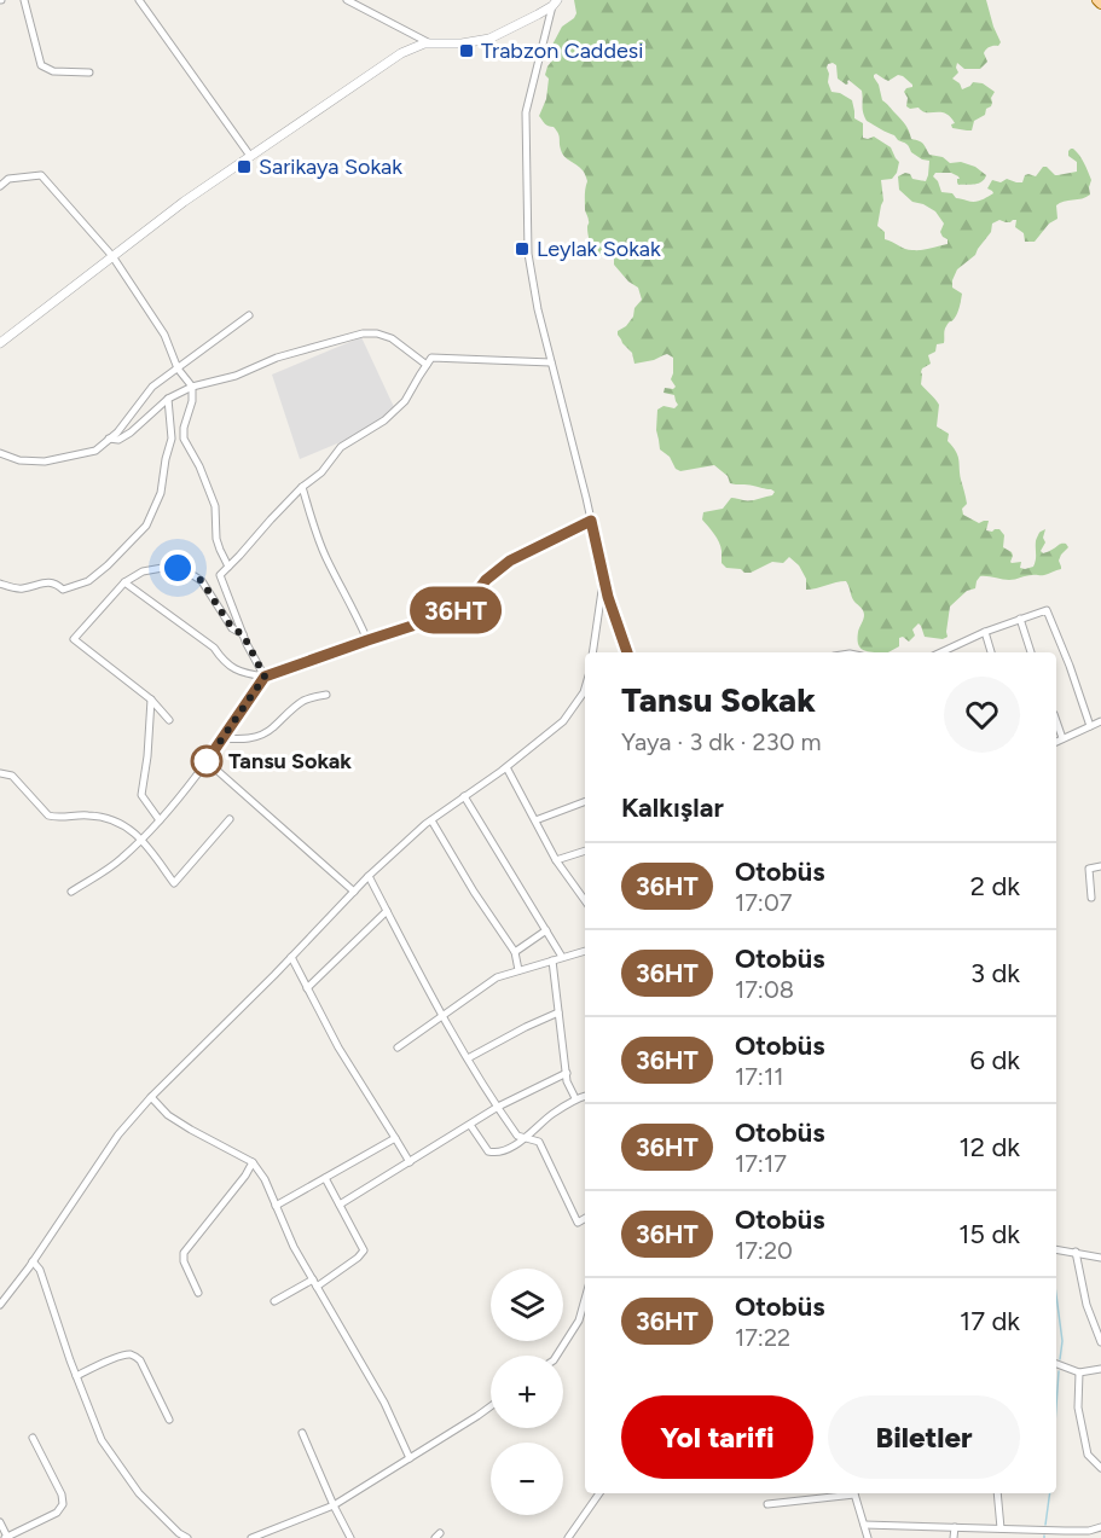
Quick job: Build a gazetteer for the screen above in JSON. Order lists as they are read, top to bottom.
{
  "places": {
    "transit": ["Trabzon Caddesi", "Sarikaya Sokak", "Leylak Sokak"],
    "other": ["Tansu Sokak"]
  },
  "lines": ["bus line 36HT"],
  "page": {
    "on_map": "36HT",
    "heading": [
      ["Tansu Sokak", "Yaya · 3 dk · 230 m"],
      "Kalkışlar"
    ],
    "list": [
      {
        "mark": "36HT",
        "name": "Otobüs",
        "note": "17:07",
        "value": "2 dk"
      },
      {
        "mark": "36HT",
        "name": "Otobüs",
        "note": "17:08",
        "value": "3 dk"
      },
      {
        "mark": "36HT",
        "name": "Otobüs",
        "note": "17:11",
        "value": "6 dk"
      },
      {
        "mark": "36HT",
        "name": "Otobüs",
        "note": "17:17",
        "value": "12 dk"
      },
      {
        "mark": "36HT",
        "name": "Otobüs",
        "note": "17:20",
        "value": "15 dk"
      },
      {
        "mark": "36HT",
        "name": "Otobüs",
        "note": "17:22",
        "value": "17 dk"
      }
    ],
    "map_buttons": ["+", "−"],
    "buttons": ["Yol tarifi", "Biletler"]
  }
}
